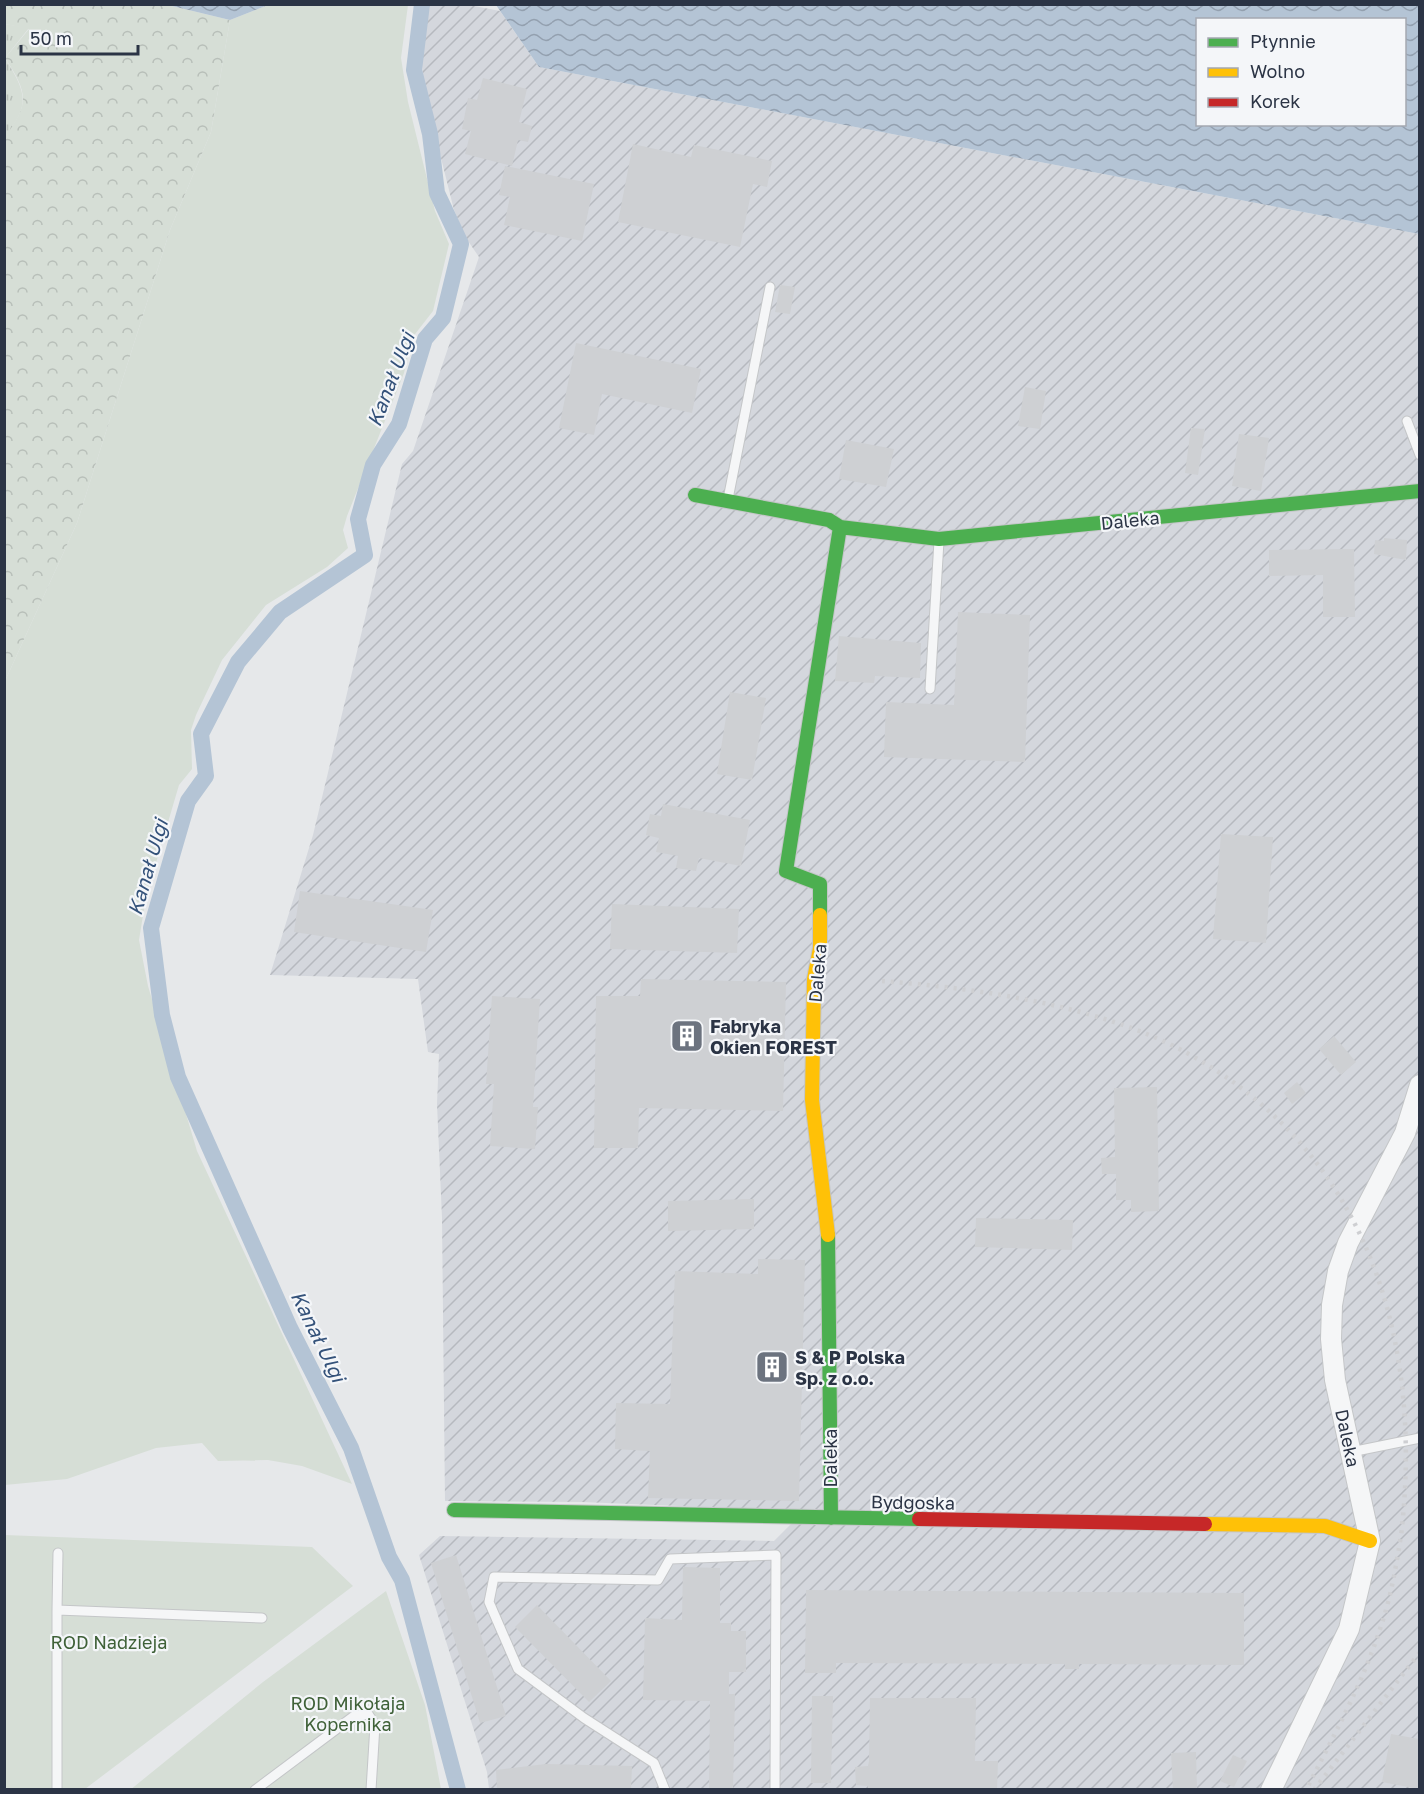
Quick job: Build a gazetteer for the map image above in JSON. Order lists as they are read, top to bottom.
{
  "streets": {
    "street": ["Daleka", "Bydgoska"]
  },
  "crossings": [
    ["Daleka", "Bydgoska"]
  ],
  "water": ["Kanał Ulgi"],
  "parks": ["ROD Nadzieja", "ROD Mikołaja Kopernika"],
  "places": {
    "building": ["Fabryka Okien FOREST", "S & P Polska Sp. z o.o."]
  },
  "legend": ["Płynnie", "Wolno", "Korek"],
  "scale_bar": "50 m"
}
